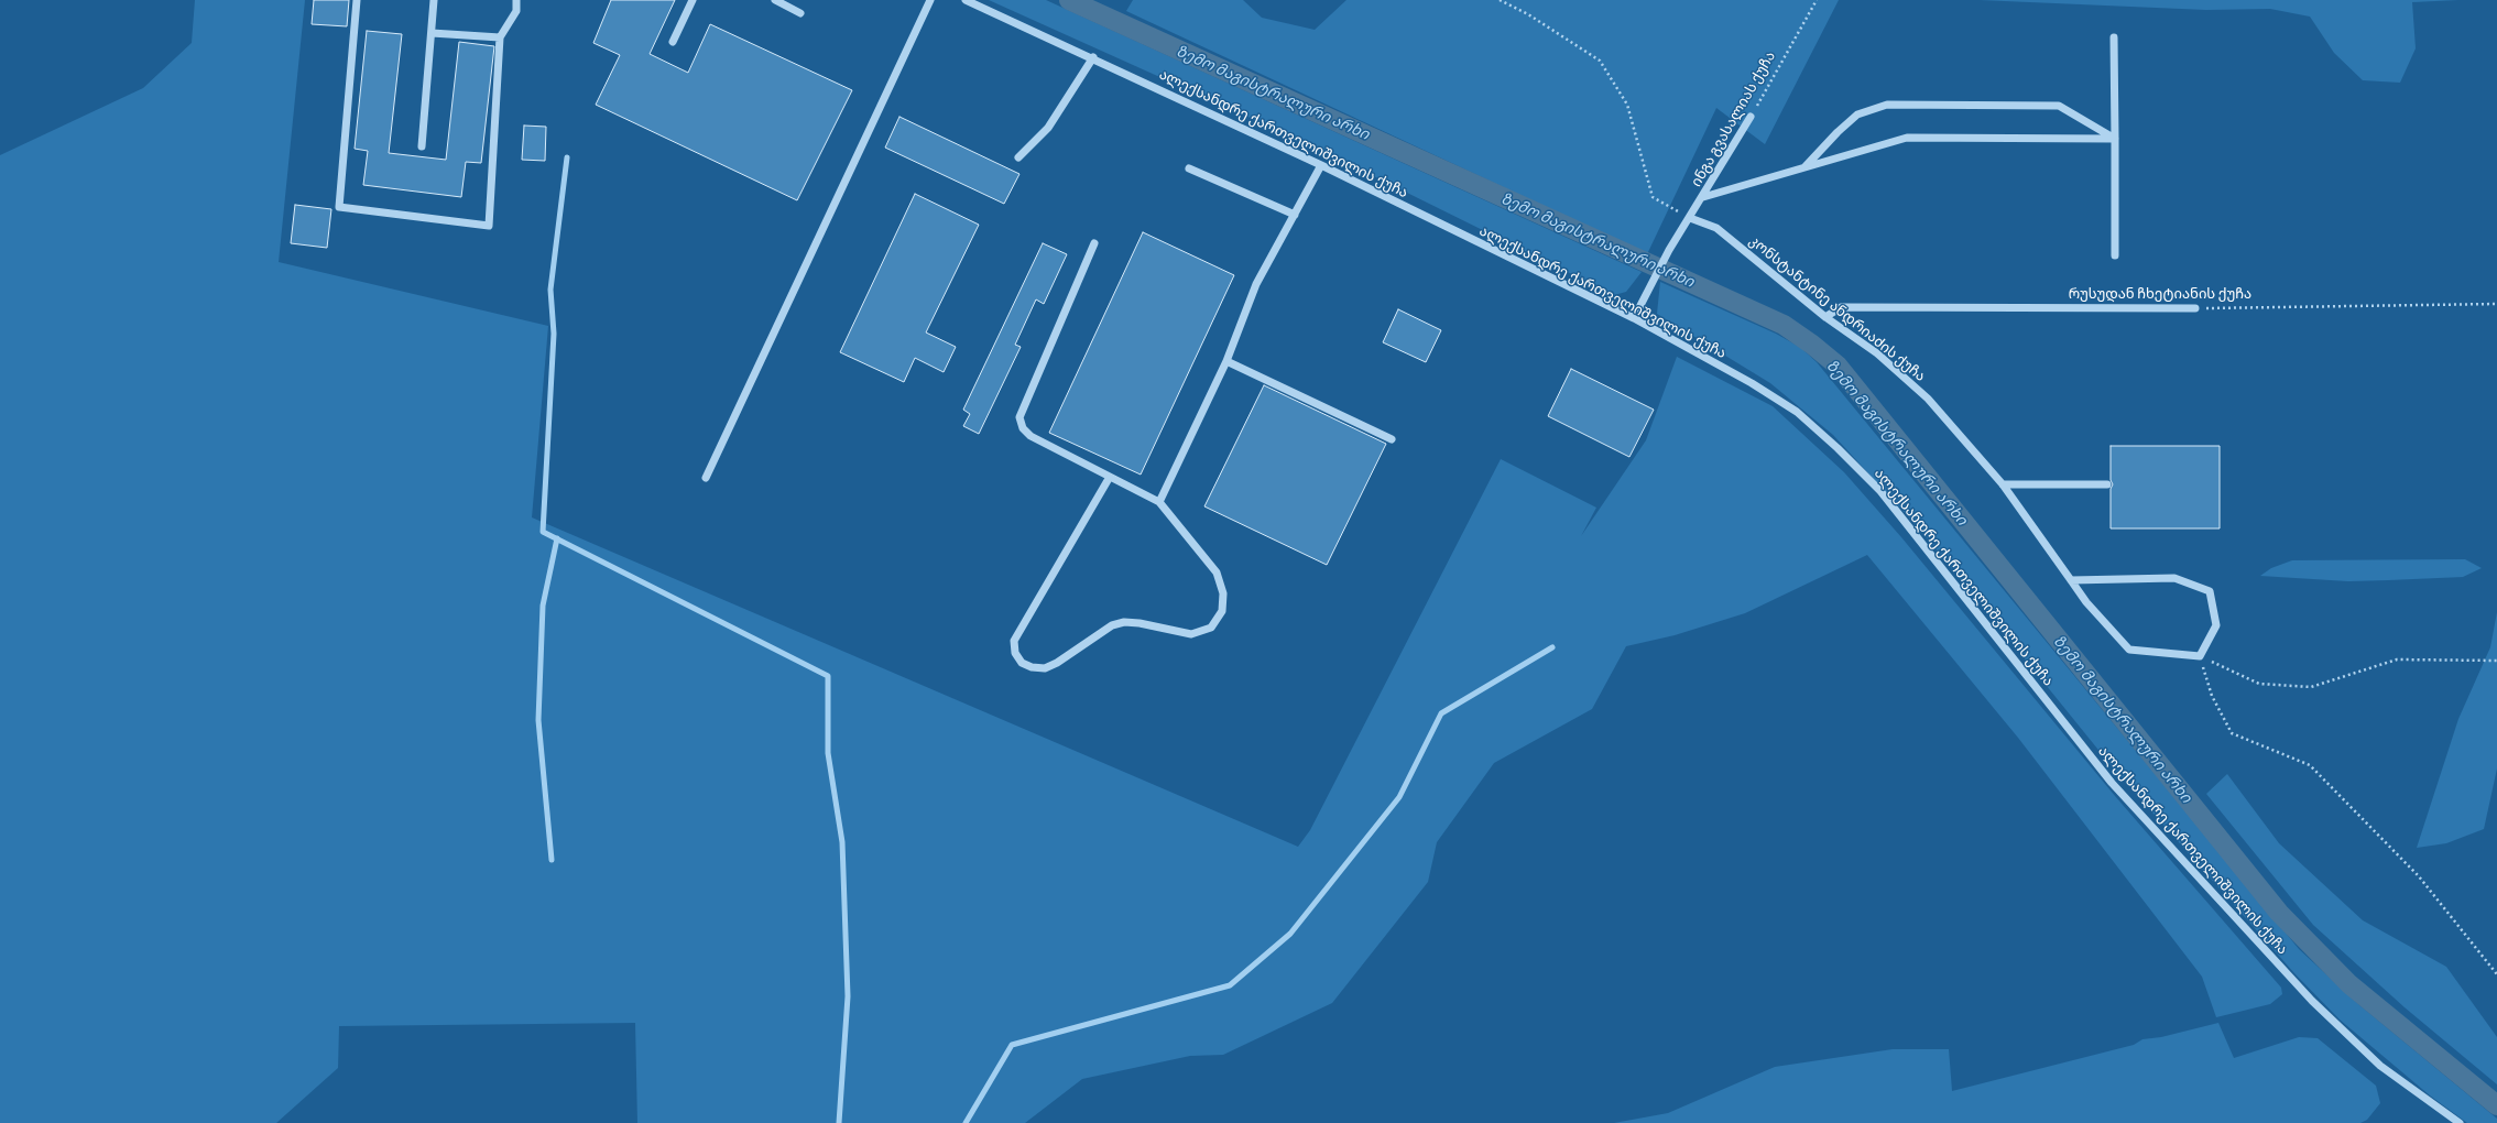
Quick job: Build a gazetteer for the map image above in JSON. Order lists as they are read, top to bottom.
{
  "streets": {
    "street": [
      "ინგა გვასალიას ქუჩა",
      "ალექსანდრე ქართველიშვილის ქუჩა",
      "რუსუდან ჩხეტიანის ქუჩა",
      "კონსტანტინე ანდრიაძის ქუჩა"
    ]
  },
  "crossings": [
    ["ინგა გვასალიას ქუჩა", "ალექსანდრე ქართველიშვილის ქუჩა"],
    ["ინგა გვასალიას ქუჩა", "კონსტანტინე ანდრიაძის ქუჩა"],
    ["რუსუდან ჩხეტიანის ქუჩა", "კონსტანტინე ანდრიაძის ქუჩა"]
  ],
  "water": ["ზემო მაგისტრალური არხი"]
}
